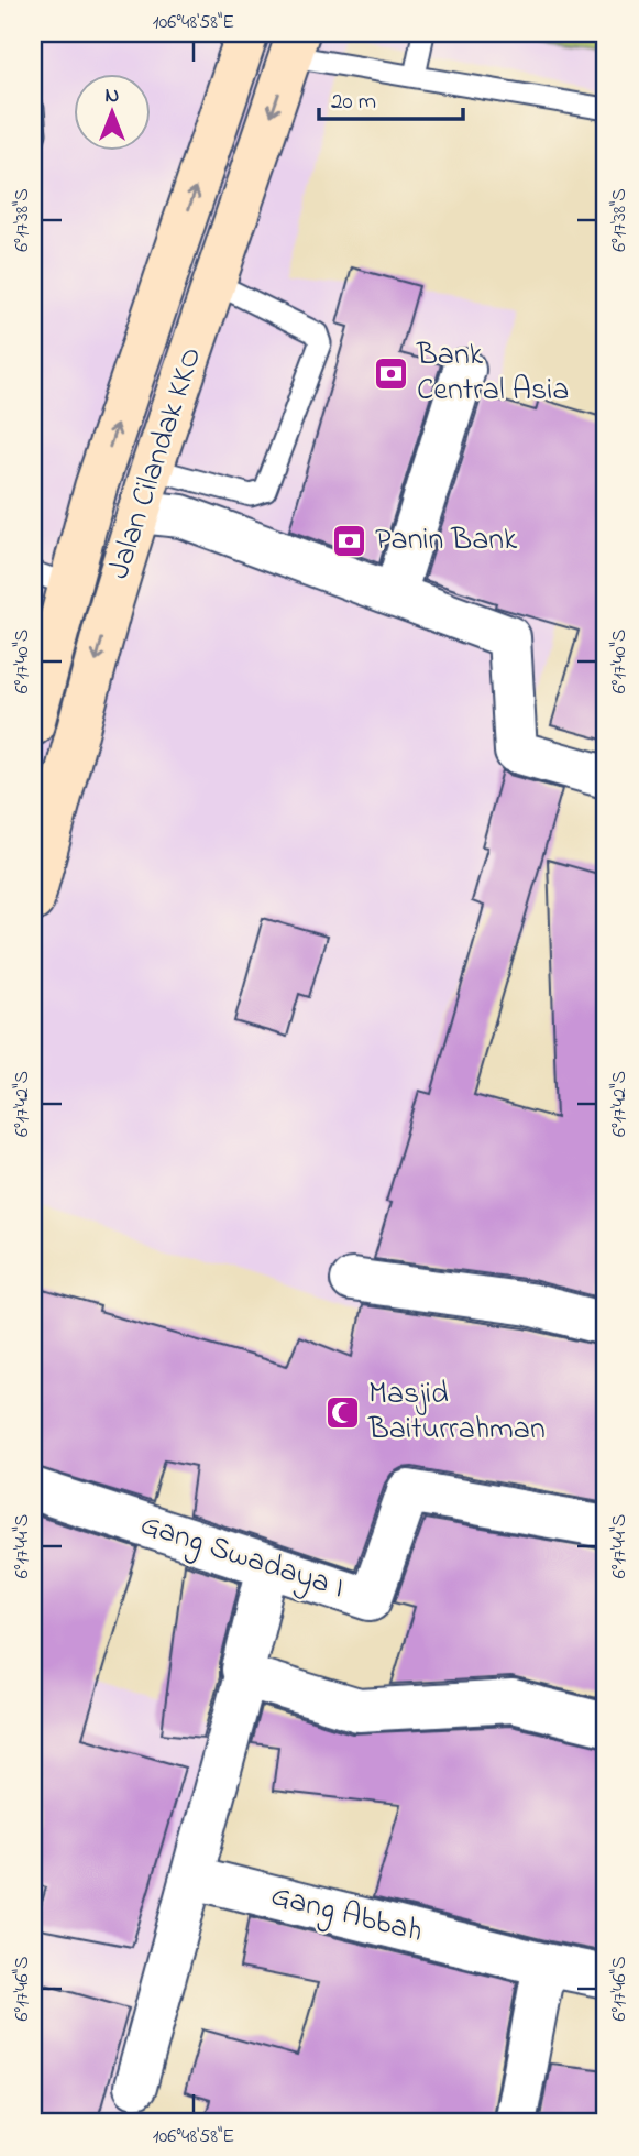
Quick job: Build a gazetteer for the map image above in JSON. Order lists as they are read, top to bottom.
{
  "streets": {
    "street": ["Jalan Cilandak KKO", "Gang Swadaya I", "Gang Abbah"]
  },
  "places": {
    "bank": ["Bank Central Asia", "Panin Bank"],
    "mosque": ["Masjid Baiturrahman"]
  },
  "scale_bar": "20 m",
  "north": "top",
  "coordinates": [
    "106°48'58\"E",
    "6°17'38\"S",
    "6°17'40\"S",
    "6°17'42\"S",
    "6°17'44\"S",
    "6°17'46\"S"
  ]
}
